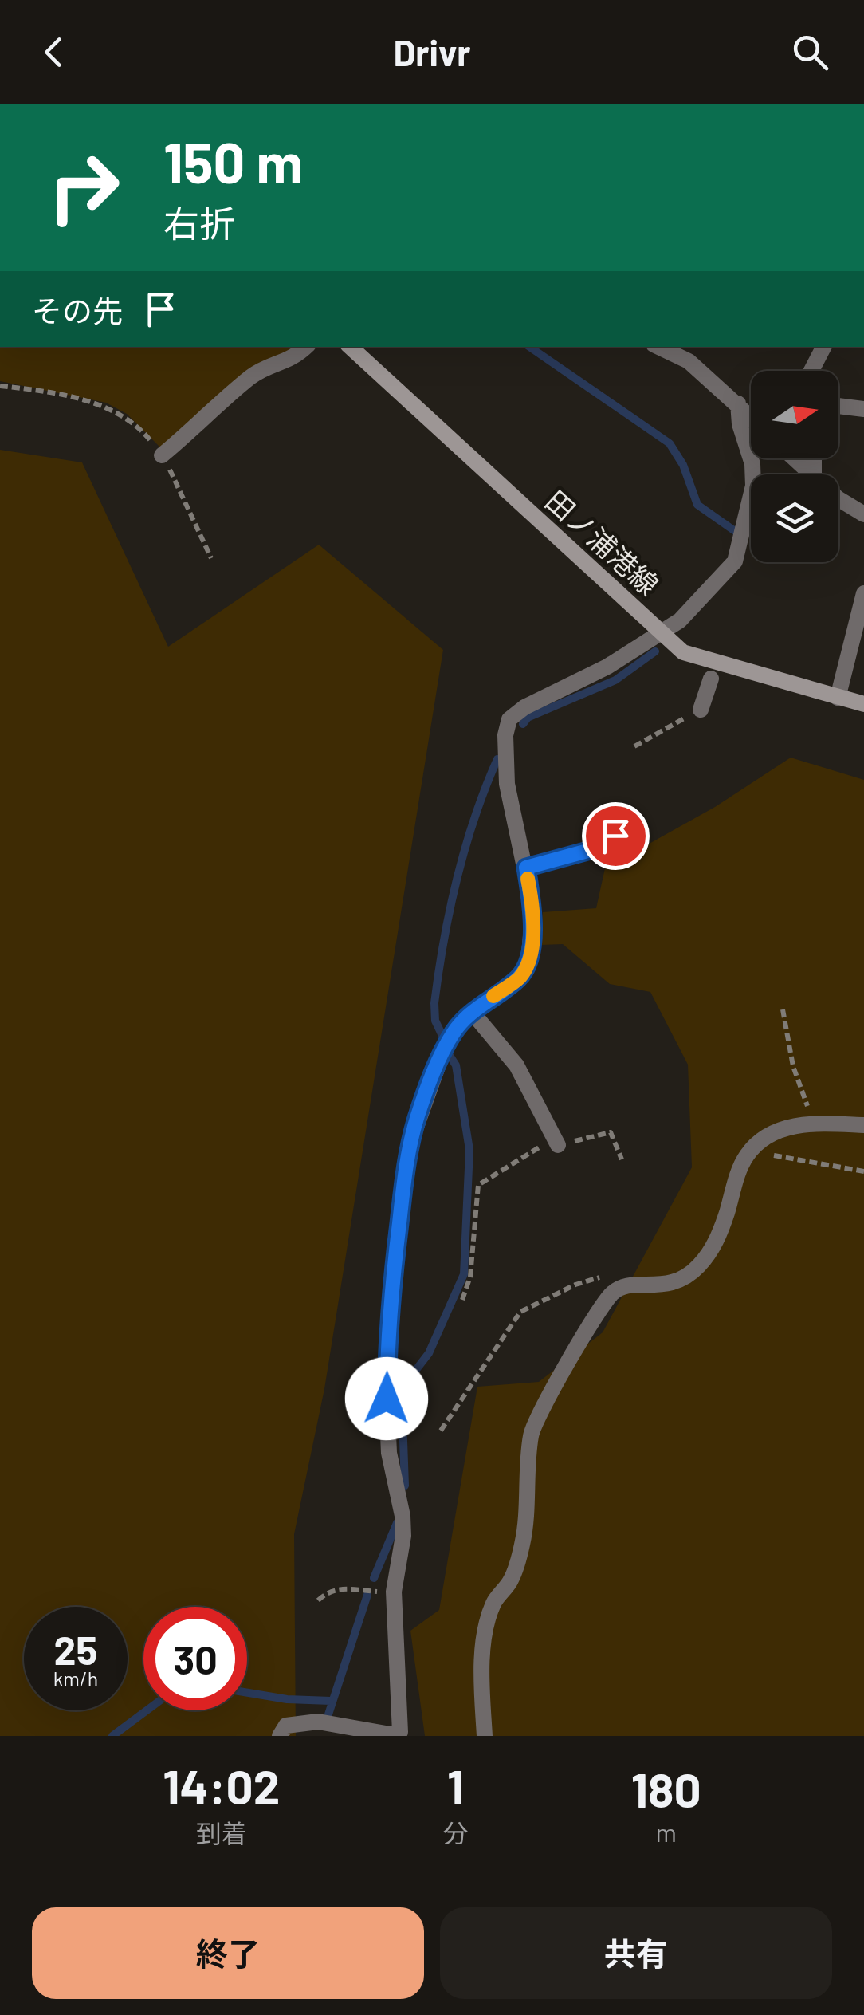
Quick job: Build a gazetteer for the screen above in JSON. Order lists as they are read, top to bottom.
{
  "streets": {
    "main road": ["田ノ浦港線"]
  },
  "north": "right",
  "page": {
    "header": "Drivr",
    "turn": ["150 m", "右折"],
    "then": "その先",
    "speed": "25 km/h",
    "limit": "30",
    "eta": [
      "14:02",
      "到着",
      "1",
      "分",
      "180",
      "m"
    ],
    "buttons": ["終了", "共有"]
  }
}
